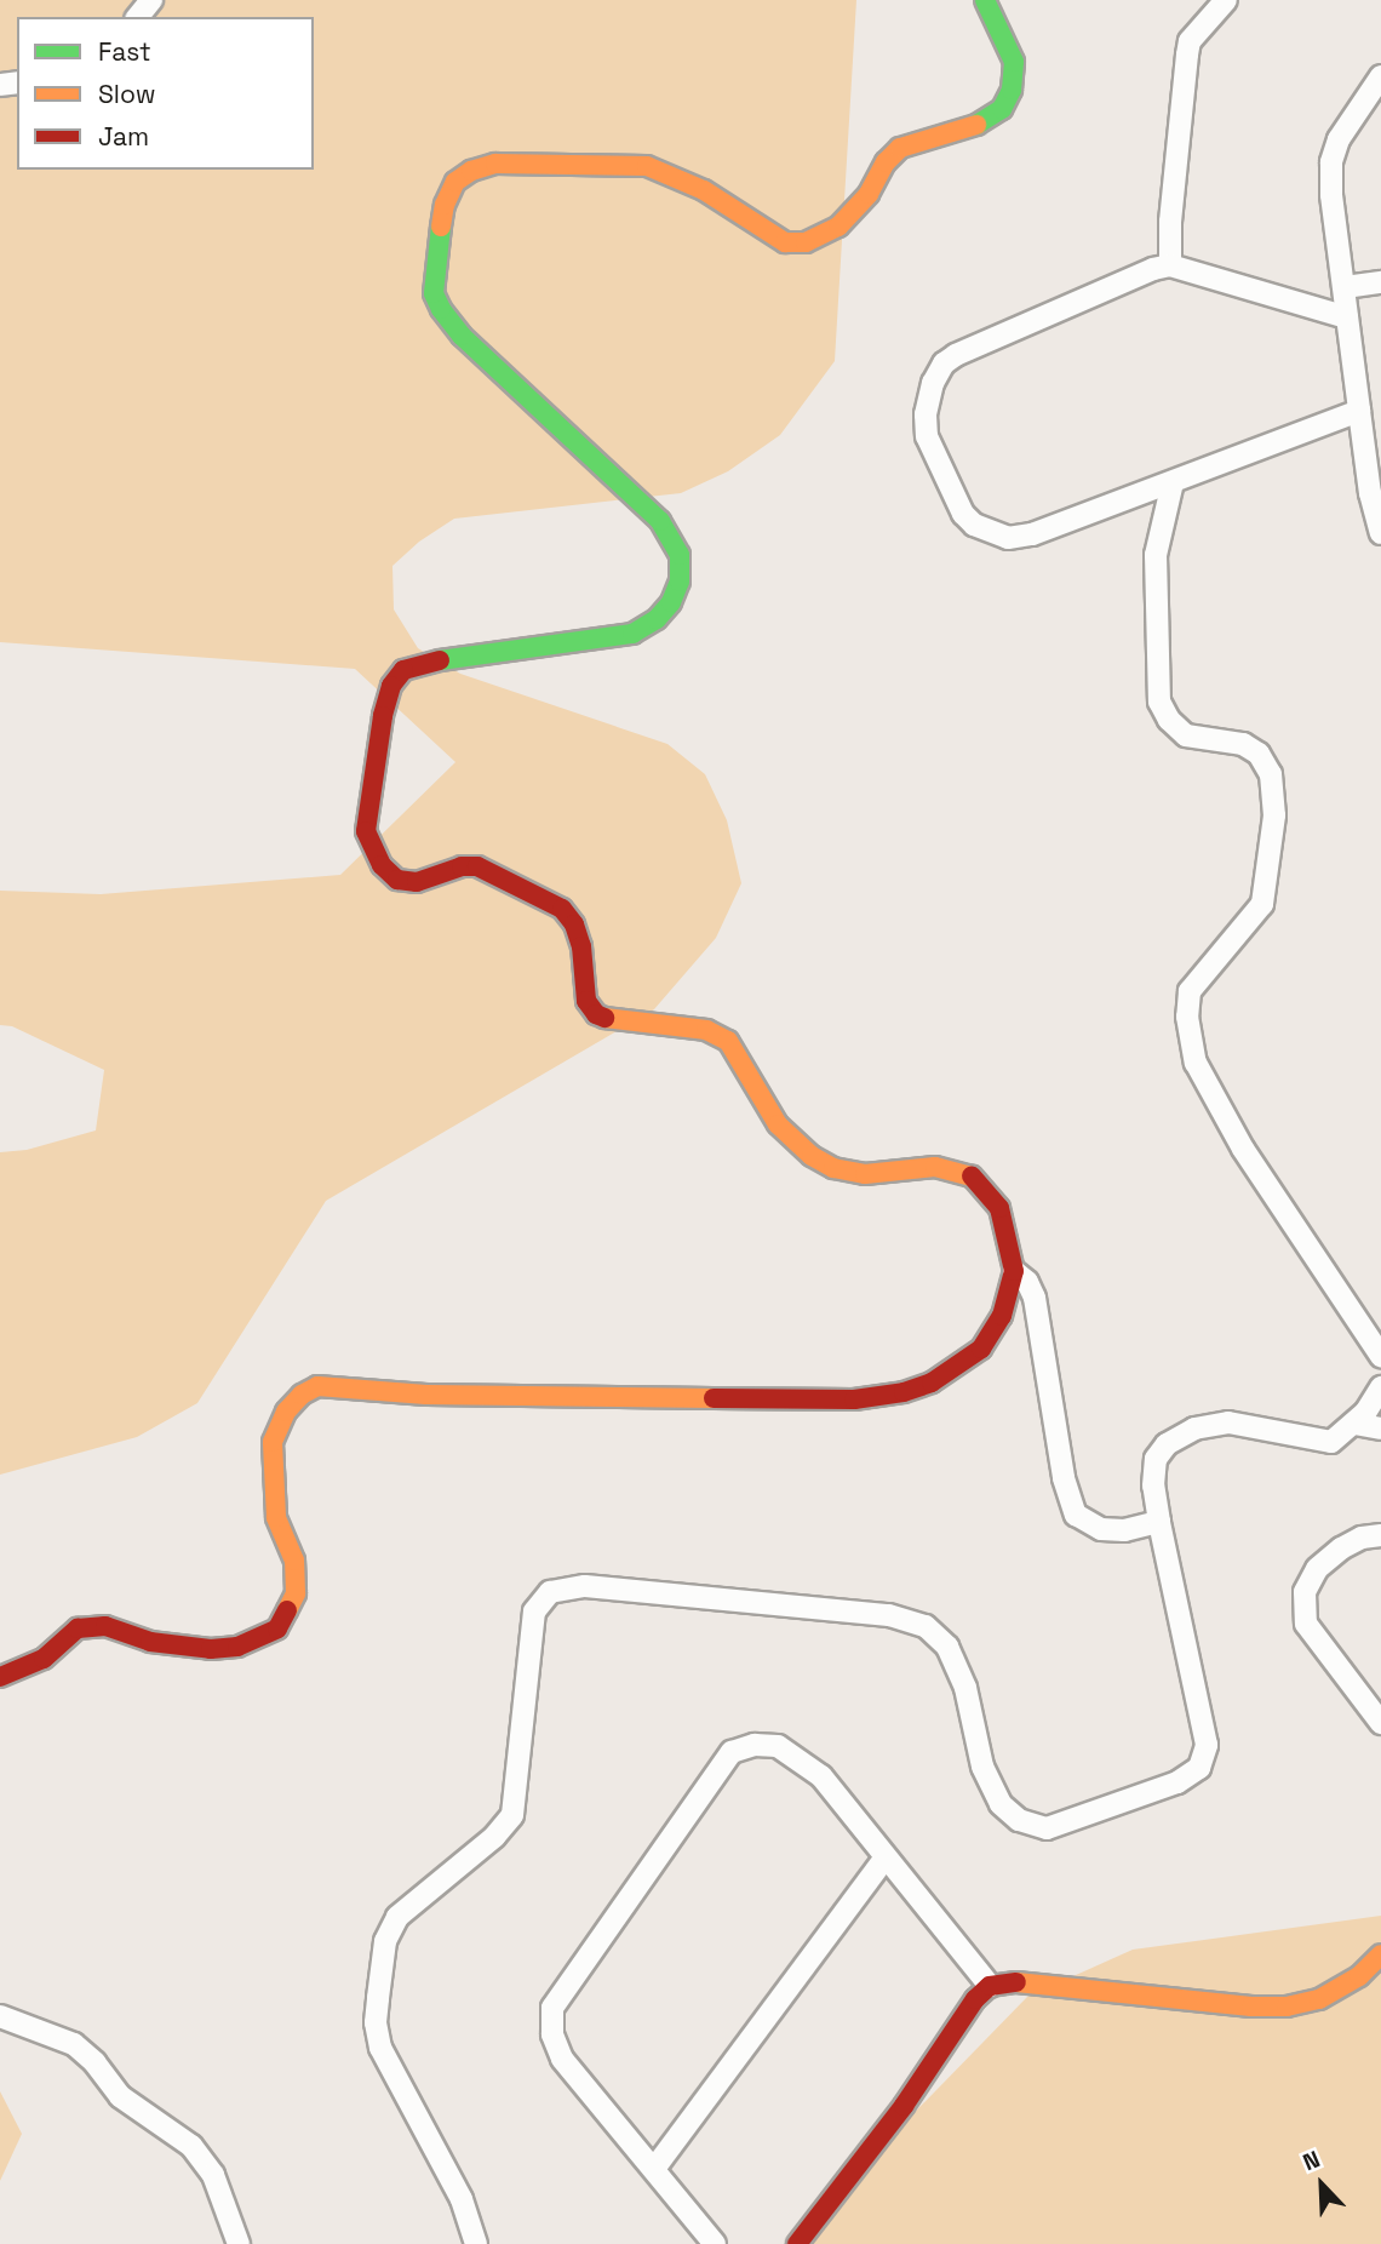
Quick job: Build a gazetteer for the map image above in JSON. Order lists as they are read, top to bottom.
{
  "legend": ["Fast", "Slow", "Jam"],
  "north": "top left"
}
